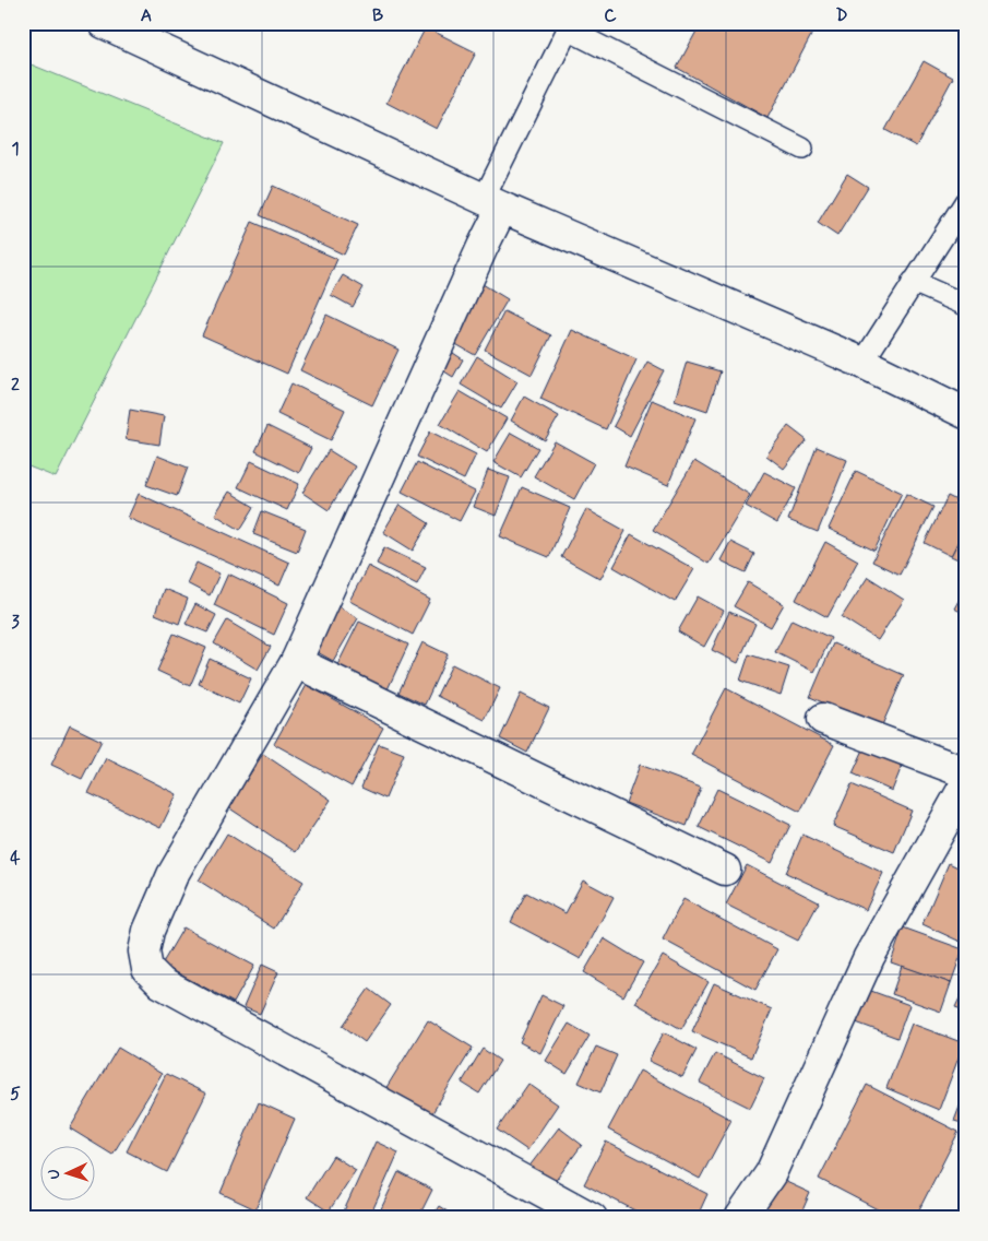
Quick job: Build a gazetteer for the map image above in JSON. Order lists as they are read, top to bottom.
{
  "north": "left",
  "grid": {
    "columns": [
      "A",
      "B",
      "C",
      "D"
    ],
    "rows": [
      "1",
      "2",
      "3",
      "4",
      "5"
    ]
  }
}
